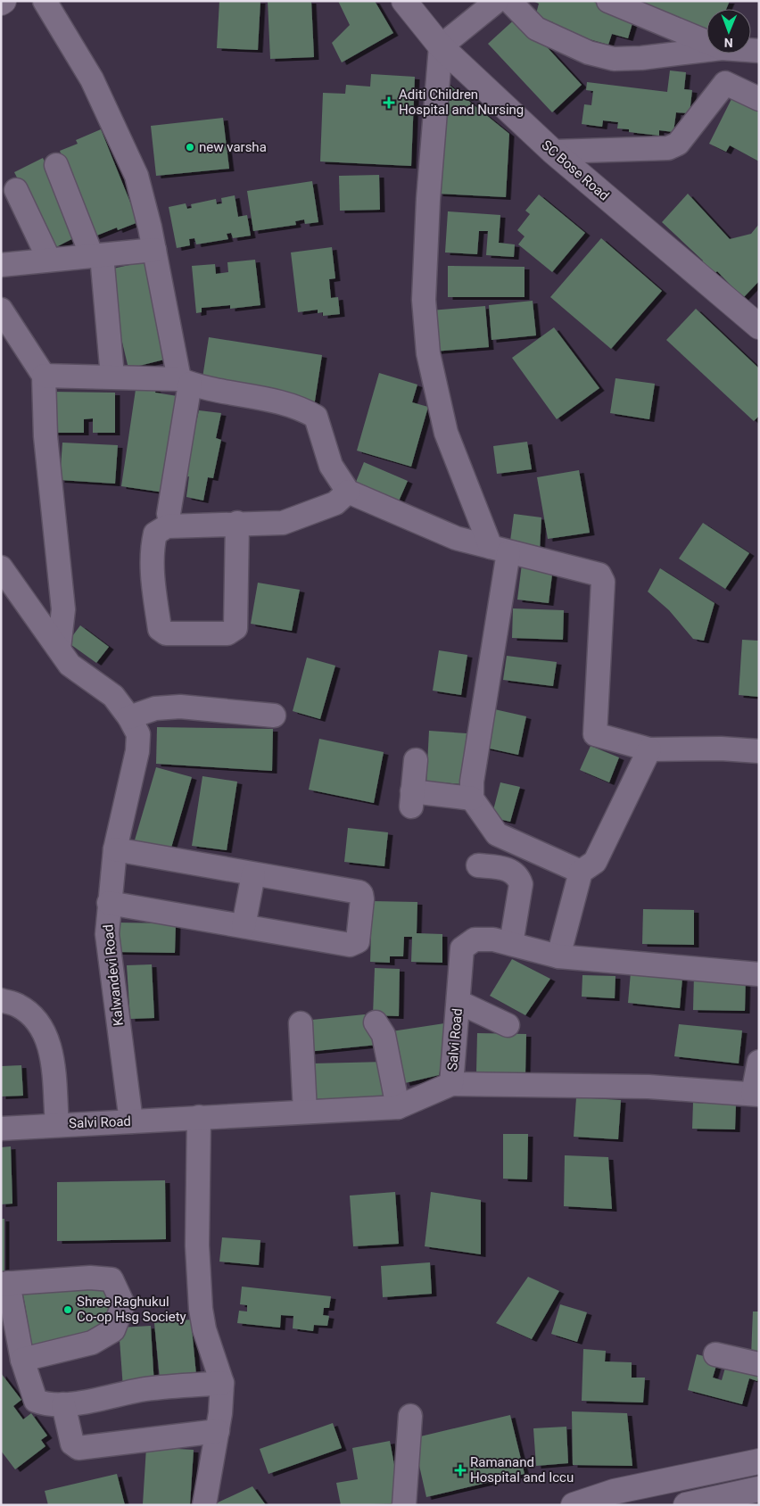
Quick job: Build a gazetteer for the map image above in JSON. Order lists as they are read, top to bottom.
{
  "streets": {
    "street": ["SC Bose Road", "Kalwandevi Road", "Salvi Road"]
  },
  "crossings": [
    ["Kalwandevi Road", "Salvi Road"]
  ],
  "places": {
    "health": ["Aditi Children Hospital and Nursing", "Ramanand Hospital and Iccu"],
    "other": ["new varsha", "Shree Raghukul Co-op Hsg Society"]
  },
  "north": "bottom"
}
